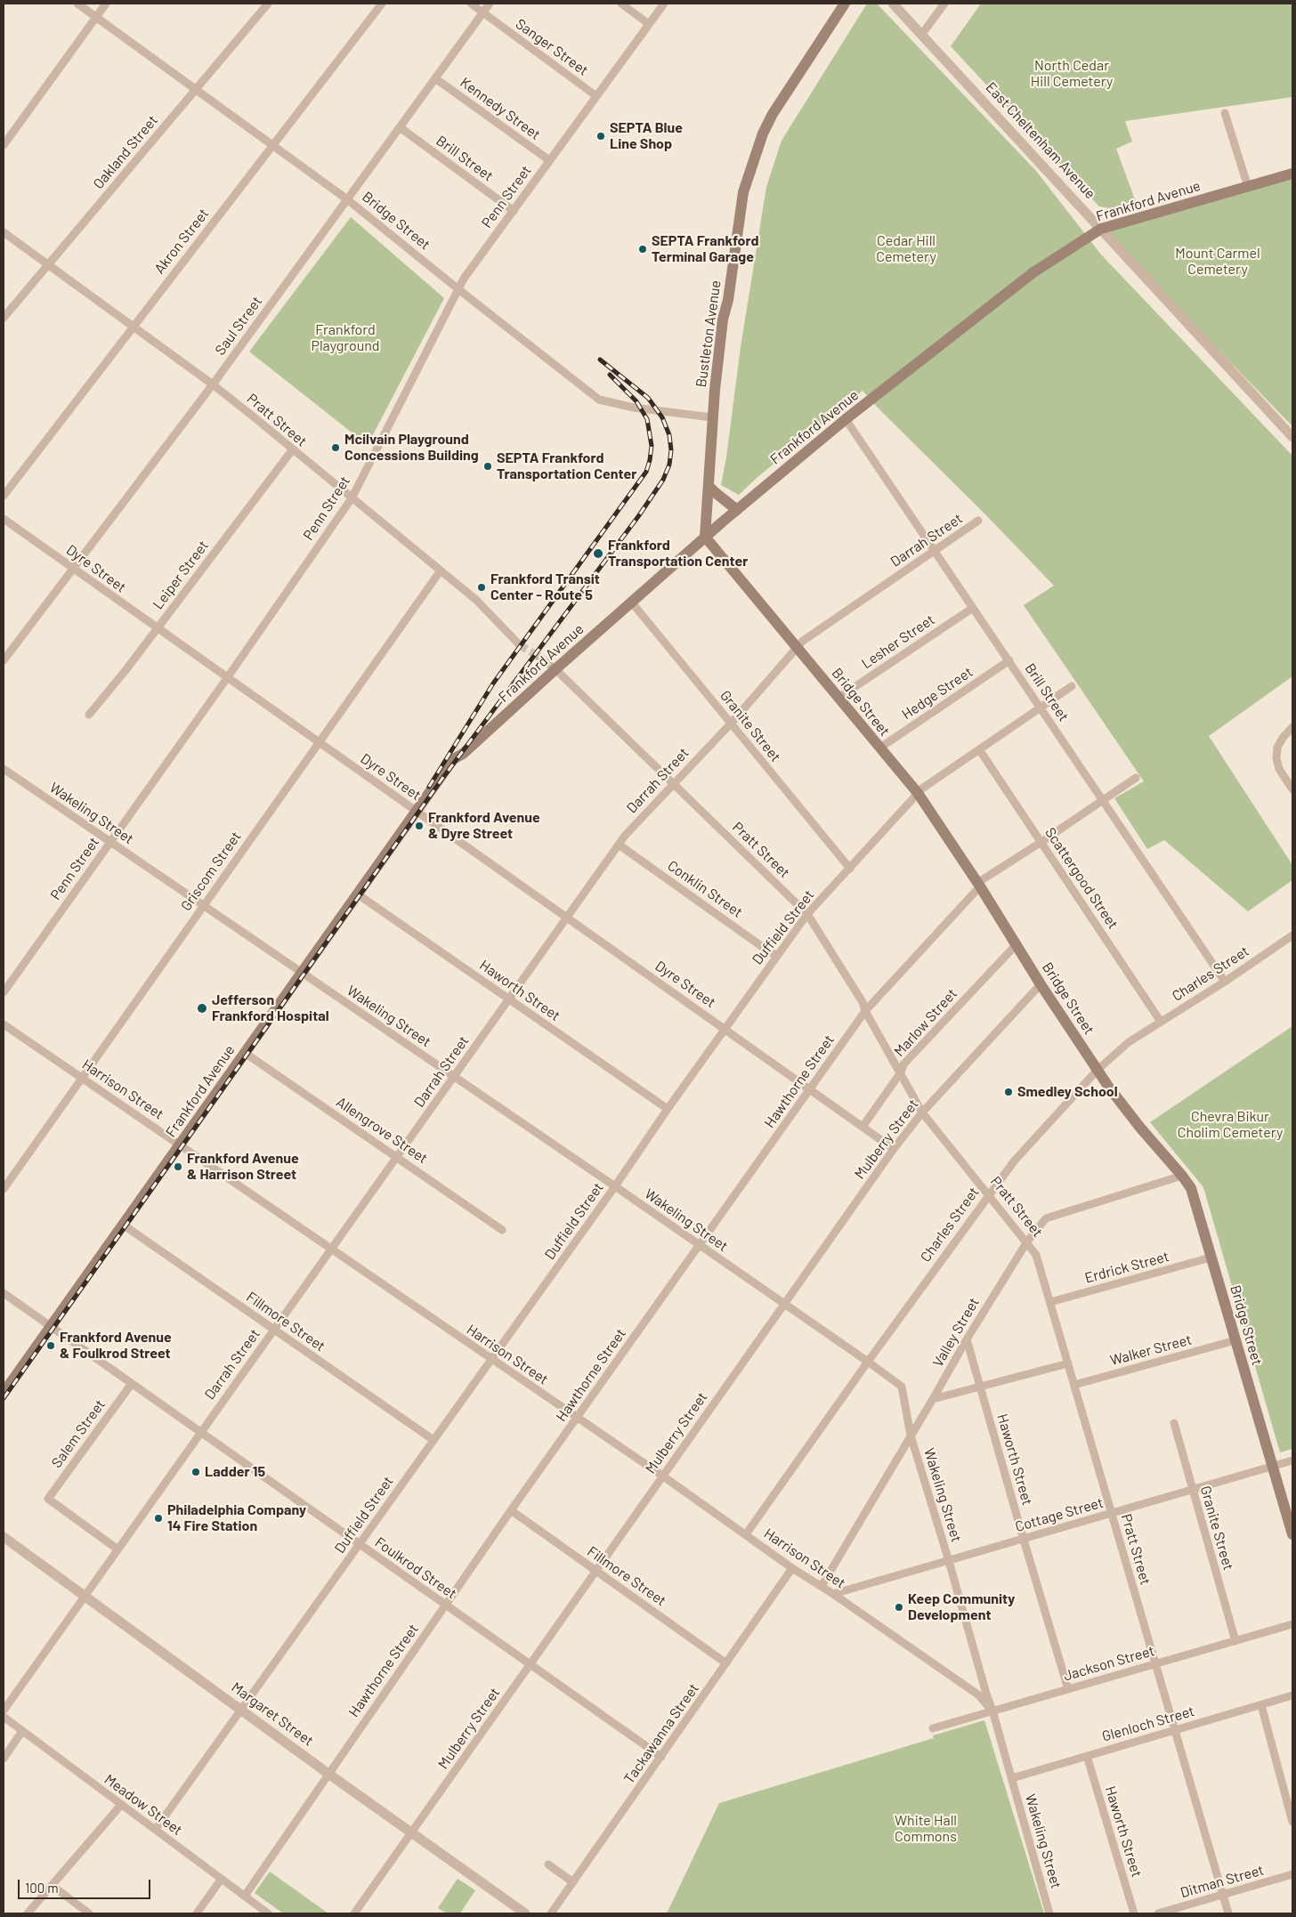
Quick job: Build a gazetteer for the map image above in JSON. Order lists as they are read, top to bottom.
{
  "streets": {
    "main road": ["Frankford Avenue", "Bridge Street", "Bustleton Avenue"],
    "street": [
      "Sanger Street",
      "Kennedy Street",
      "East Cheltenham Avenue",
      "Oakland Street",
      "Brill Street",
      "Penn Street",
      "Akron Street",
      "Saul Street",
      "Pratt Street",
      "Darrah Street",
      "Dyre Street",
      "Leiper Street",
      "Lesher Street",
      "Hedge Street",
      "Granite Street",
      "Wakeling Street",
      "Griscom Street",
      "Scattergood Street",
      "Conklin Street",
      "Duffield Street",
      "Charles Street",
      "Haworth Street",
      "Marlow Street",
      "Hawthorne Street",
      "Harrison Street",
      "Allengrove Street",
      "Mulberry Street",
      "Erdrick Street",
      "Fillmore Street",
      "Valley Street",
      "Walker Street",
      "Salem Street",
      "Cottage Street",
      "Foulkrod Street",
      "Jackson Street",
      "Margaret Street",
      "Glenloch Street",
      "Tackawanna Street",
      "Meadow Street",
      "Ditman Street"
    ]
  },
  "crossings": [
    ["Sanger Street", "Penn Street"],
    ["Sanger Street", "Saul Street"],
    ["Kennedy Street", "Penn Street"],
    ["Kennedy Street", "Saul Street"],
    ["East Cheltenham Avenue", "Frankford Avenue"],
    ["Oakland Street", "Bridge Street"],
    ["Oakland Street", "Pratt Street"],
    ["Brill Street", "Penn Street"],
    ["Brill Street", "Frankford Avenue"],
    ["Brill Street", "Saul Street"],
    ["Brill Street", "Darrah Street"],
    ["Brill Street", "Lesher Street"],
    ["Brill Street", "Hedge Street"],
    ["Brill Street", "Duffield Street"],
    ["Brill Street", "Charles Street"],
    ["Brill Street", "Hawthorne Street"],
    ["Penn Street", "Bridge Street"],
    ["Penn Street", "Pratt Street"],
    ["Penn Street", "Dyre Street"],
    ["Penn Street", "Wakeling Street"],
    ["Frankford Avenue", "Bridge Street"],
    ["Frankford Avenue", "Bustleton Avenue"],
    ["Frankford Avenue", "Pratt Street"],
    ["Frankford Avenue", "Dyre Street"],
    ["Frankford Avenue", "Granite Street"],
    ["Frankford Avenue", "Wakeling Street"],
    ["Frankford Avenue", "Haworth Street"],
    ["Frankford Avenue", "Harrison Street"],
    ["Frankford Avenue", "Allengrove Street"],
    ["Frankford Avenue", "Fillmore Street"],
    ["Frankford Avenue", "Foulkrod Street"],
    ["Bridge Street", "Akron Street"],
    ["Bridge Street", "Saul Street"],
    ["Bridge Street", "Bustleton Avenue"],
    ["Bridge Street", "Darrah Street"],
    ["Bridge Street", "Lesher Street"],
    ["Bridge Street", "Hedge Street"],
    ["Bridge Street", "Duffield Street"],
    ["Bridge Street", "Charles Street"],
    ["Bridge Street", "Marlow Street"],
    ["Bridge Street", "Hawthorne Street"],
    ["Bridge Street", "Mulberry Street"],
    ["Bridge Street", "Erdrick Street"],
    ["Bridge Street", "Valley Street"],
    ["Bridge Street", "Walker Street"],
    ["Bridge Street", "Cottage Street"],
    ["Akron Street", "Pratt Street"],
    ["Saul Street", "Pratt Street"],
    ["Saul Street", "Dyre Street"],
    ["Pratt Street", "Darrah Street"],
    ["Pratt Street", "Leiper Street"],
    ["Pratt Street", "Griscom Street"],
    ["Pratt Street", "Duffield Street"],
    ["Pratt Street", "Charles Street"],
    ["Pratt Street", "Marlow Street"],
    ["Pratt Street", "Hawthorne Street"],
    ["Pratt Street", "Mulberry Street"],
    ["Pratt Street", "Erdrick Street"],
    ["Pratt Street", "Valley Street"],
    ["Pratt Street", "Walker Street"],
    ["Pratt Street", "Cottage Street"],
    ["Pratt Street", "Jackson Street"],
    ["Pratt Street", "Glenloch Street"],
    ["Pratt Street", "Ditman Street"],
    ["Darrah Street", "Dyre Street"],
    ["Darrah Street", "Granite Street"],
    ["Darrah Street", "Wakeling Street"],
    ["Darrah Street", "Conklin Street"],
    ["Darrah Street", "Haworth Street"],
    ["Darrah Street", "Harrison Street"],
    ["Darrah Street", "Allengrove Street"],
    ["Darrah Street", "Fillmore Street"],
    ["Darrah Street", "Salem Street"],
    ["Darrah Street", "Foulkrod Street"],
    ["Darrah Street", "Margaret Street"],
    ["Dyre Street", "Leiper Street"],
    ["Dyre Street", "Griscom Street"],
    ["Dyre Street", "Duffield Street"],
    ["Dyre Street", "Marlow Street"],
    ["Dyre Street", "Hawthorne Street"],
    ["Dyre Street", "Mulberry Street"],
    ["Granite Street", "Duffield Street"],
    ["Granite Street", "Cottage Street"],
    ["Granite Street", "Jackson Street"],
    ["Wakeling Street", "Griscom Street"],
    ["Wakeling Street", "Duffield Street"],
    ["Wakeling Street", "Charles Street"],
    ["Wakeling Street", "Hawthorne Street"],
    ["Wakeling Street", "Harrison Street"],
    ["Wakeling Street", "Mulberry Street"],
    ["Wakeling Street", "Valley Street"],
    ["Wakeling Street", "Cottage Street"],
    ["Wakeling Street", "Jackson Street"],
    ["Wakeling Street", "Glenloch Street"],
    ["Griscom Street", "Harrison Street"],
    ["Scattergood Street", "Duffield Street"],
    ["Scattergood Street", "Charles Street"],
    ["Scattergood Street", "Hawthorne Street"],
    ["Conklin Street", "Duffield Street"],
    ["Duffield Street", "Haworth Street"],
    ["Duffield Street", "Harrison Street"],
    ["Duffield Street", "Fillmore Street"],
    ["Duffield Street", "Foulkrod Street"],
    ["Duffield Street", "Margaret Street"],
    ["Duffield Street", "Meadow Street"],
    ["Charles Street", "Harrison Street"],
    ["Haworth Street", "Valley Street"],
    ["Haworth Street", "Cottage Street"],
    ["Haworth Street", "Jackson Street"],
    ["Haworth Street", "Glenloch Street"],
    ["Hawthorne Street", "Harrison Street"],
    ["Hawthorne Street", "Fillmore Street"],
    ["Hawthorne Street", "Foulkrod Street"],
    ["Hawthorne Street", "Margaret Street"],
    ["Hawthorne Street", "Meadow Street"],
    ["Harrison Street", "Mulberry Street"],
    ["Harrison Street", "Valley Street"],
    ["Harrison Street", "Cottage Street"],
    ["Harrison Street", "Jackson Street"],
    ["Harrison Street", "Tackawanna Street"],
    ["Mulberry Street", "Fillmore Street"],
    ["Mulberry Street", "Foulkrod Street"],
    ["Mulberry Street", "Margaret Street"],
    ["Fillmore Street", "Tackawanna Street"],
    ["Salem Street", "Foulkrod Street"],
    ["Foulkrod Street", "Tackawanna Street"]
  ],
  "parks": [
    "North Cedar Hill Cemetery",
    "Cedar Hill Cemetery",
    "Mount Carmel Cemetery",
    "Frankford Playground",
    "Chevra Bikur Cholim Cemetery",
    "White Hall Commons"
  ],
  "places": [
    "SEPTA Blue Line Shop",
    "SEPTA Frankford Terminal Garage",
    "Mcilvain Playground Concessions Building",
    "SEPTA Frankford Transportation Center",
    "Frankford Transportation Center",
    "Frankford Transit Center - Route 5",
    "Frankford Avenue & Dyre Street",
    "Jefferson Frankford Hospital",
    "Smedley School",
    "Frankford Avenue & Harrison Street",
    "Frankford Avenue & Foulkrod Street",
    "Ladder 15",
    "Philadelphia Company 14 Fire Station",
    "Keep Community Development"
  ],
  "scale_bar": "100 m"
}
